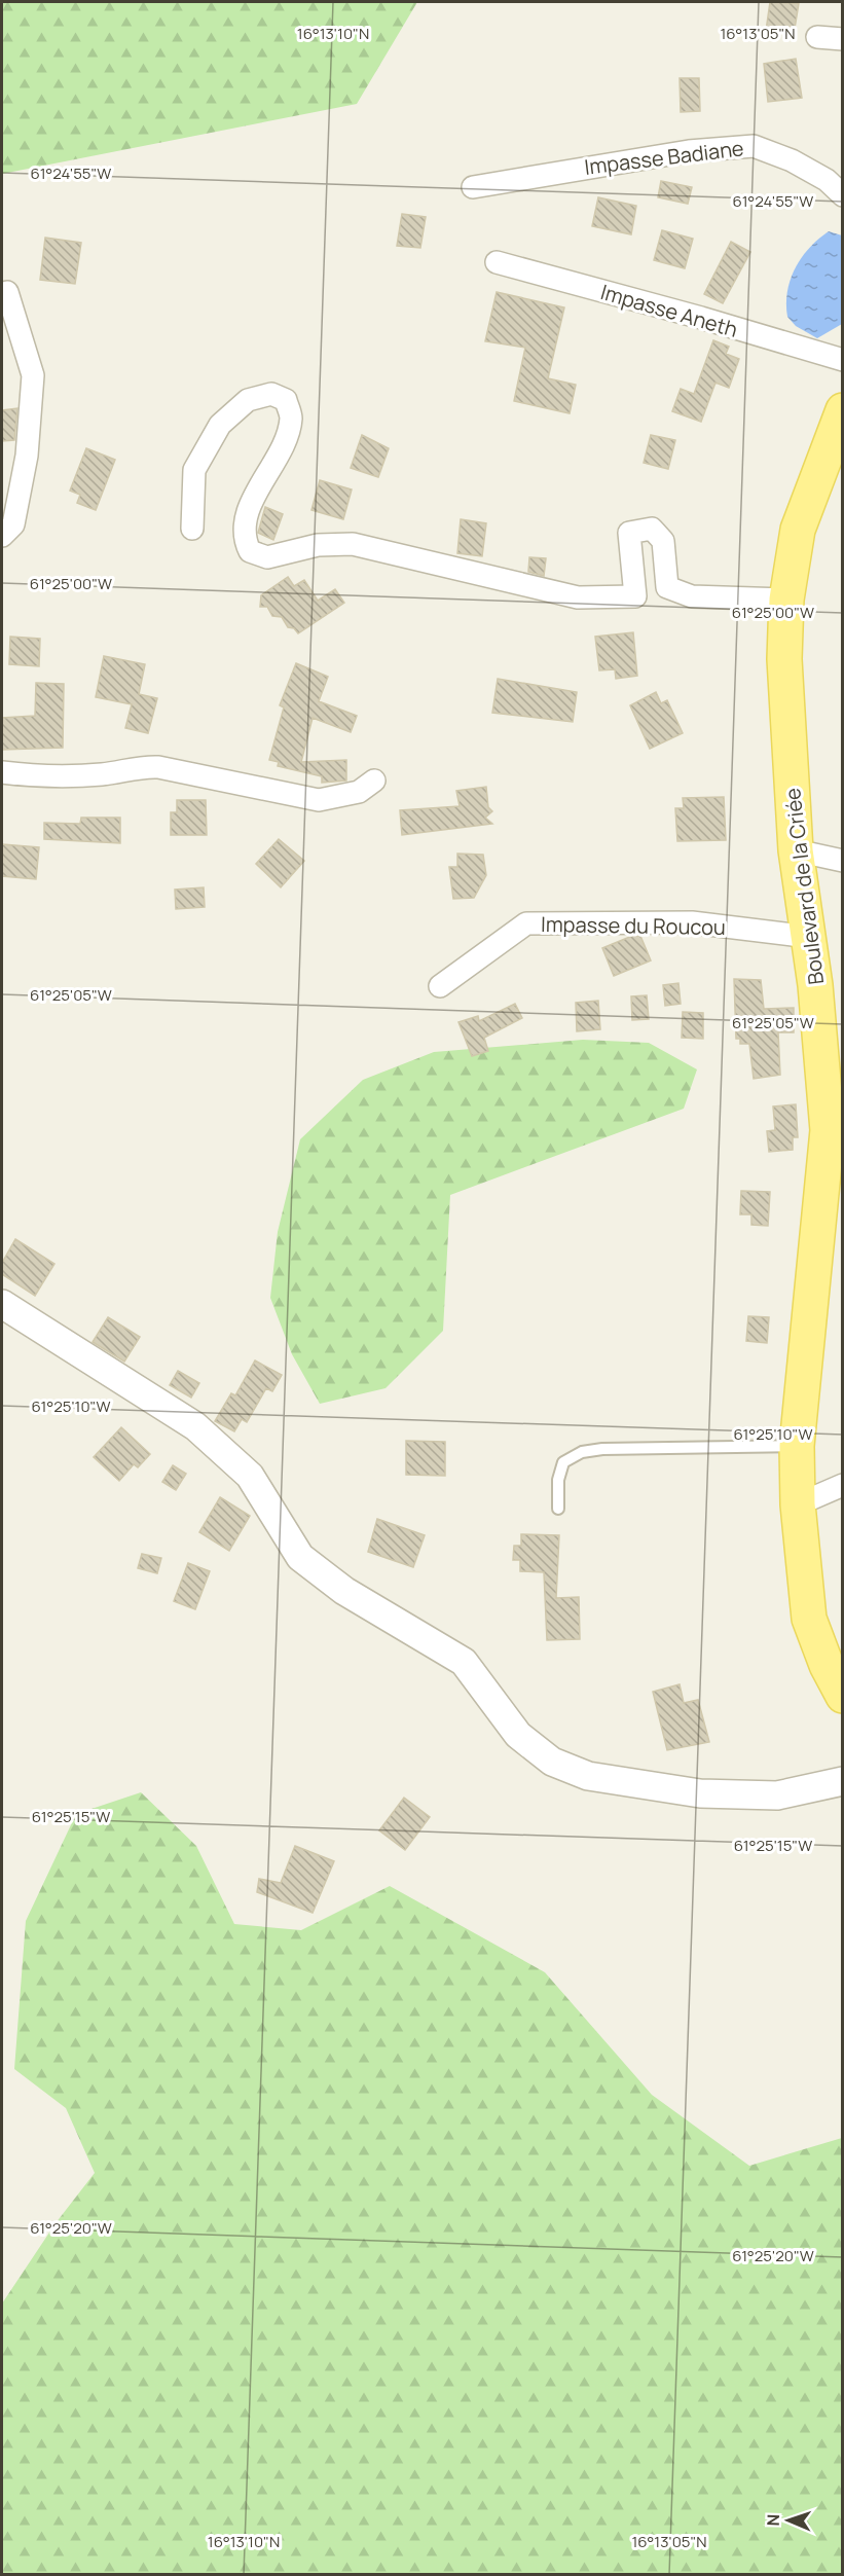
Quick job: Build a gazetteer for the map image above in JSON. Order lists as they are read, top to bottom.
{
  "streets": {
    "main road": ["Boulevard de la Criée"],
    "street": ["Impasse Badiane", "Impasse Aneth", "Impasse du Roucou"]
  },
  "crossings": [
    ["Boulevard de la Criée", "Impasse du Roucou"]
  ],
  "north": "left",
  "coordinates": [
    "16°13'10\"N",
    "16°13'05\"N",
    "61°24'55\"W",
    "61°25'00\"W",
    "61°25'05\"W",
    "61°25'10\"W",
    "61°25'15\"W",
    "61°25'20\"W"
  ]
}
